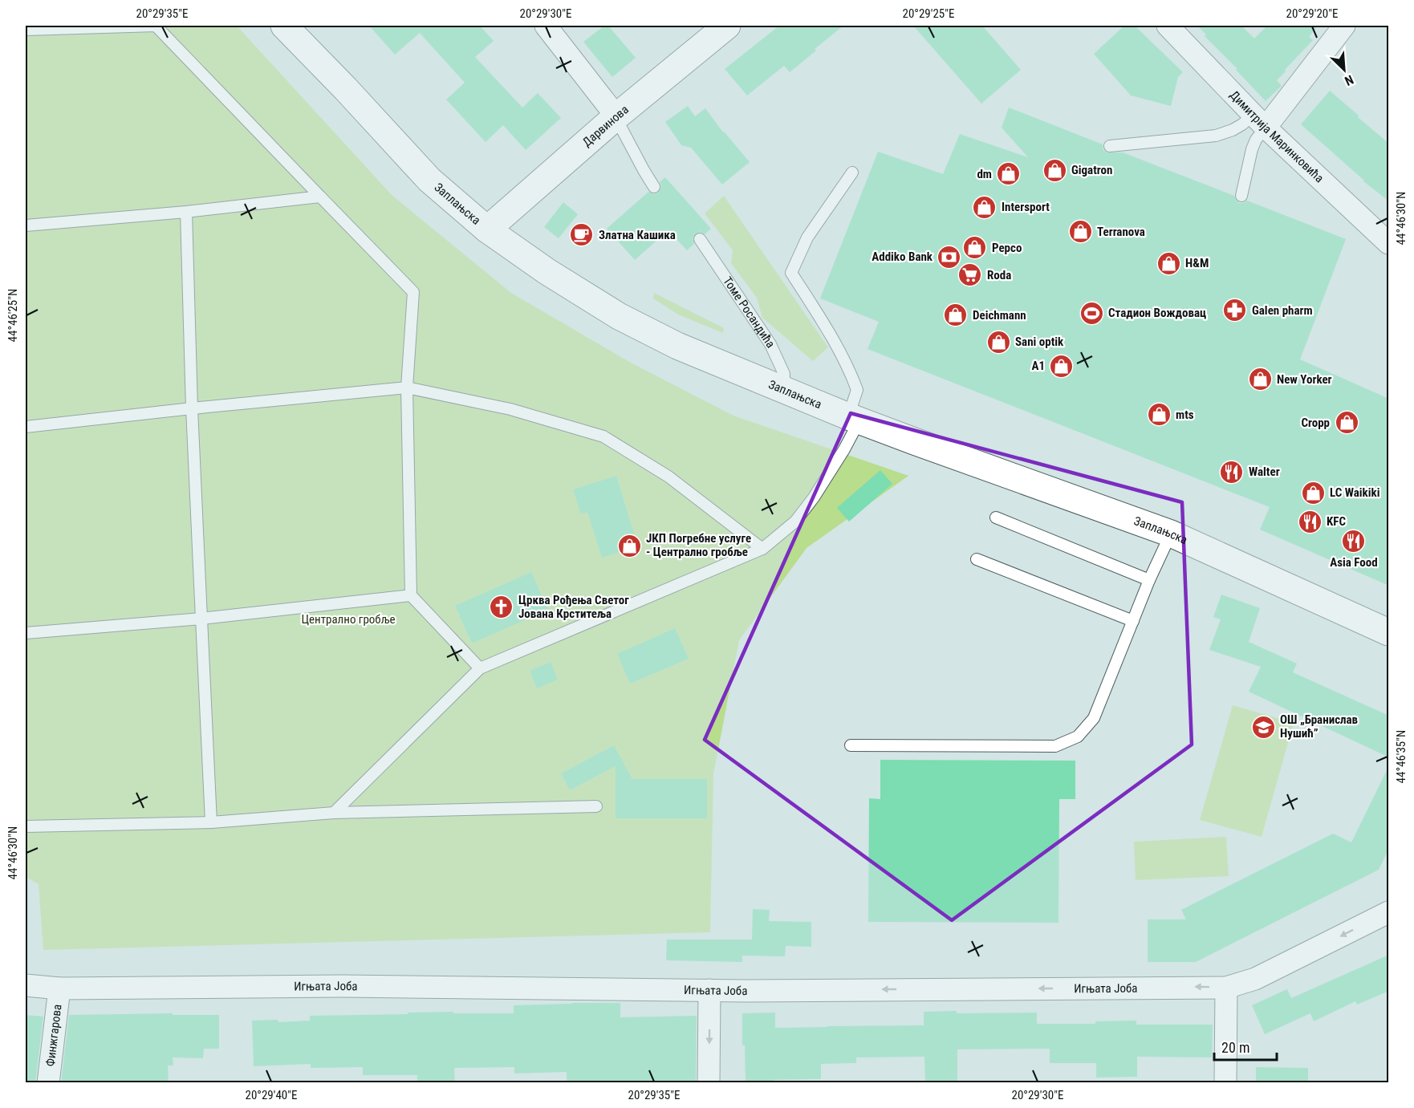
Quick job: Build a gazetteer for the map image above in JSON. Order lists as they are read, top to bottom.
{
  "streets": {
    "main road": ["Дарвинова", "Заплањска"],
    "street": ["Димитрија Маринковића", "Игњата Јоба", "Финжгарова"],
    "lane": ["Томе Росандића"]
  },
  "crossings": [
    ["Дарвинова", "Заплањска"],
    ["Заплањска", "Томе Росандића"],
    ["Игњата Јоба", "Финжгарова"]
  ],
  "one_way": ["Игњата Јоба"],
  "parks": ["Централно гробље"],
  "places": {
    "shop": [
      "Gigatron",
      "dm",
      "Intersport",
      "Terranova",
      "Pepco",
      "H&M",
      "Deichmann",
      "Sani optik",
      "A1",
      "New Yorker",
      "mts",
      "Cropp",
      "LC Waikiki",
      "ЈКП Погребне услуге - Централно гробље"
    ],
    "cafe": ["Златна Кашика"],
    "bank": ["Addiko Bank"],
    "supermarket": ["Roda"],
    "pharmacy": ["Galen pharm"],
    "sports": ["Стадион Вождовац"],
    "restaurant": ["Walter", "KFC", "Asia Food"],
    "church": ["Црква Рођења Светог Јована Крститеља"],
    "school or university": ["ОШ „Бранислав Нушић”"]
  },
  "scale_bar": "20 m",
  "north": "bottom right",
  "coordinates": [
    "20°29'35\"E",
    "20°29'30\"E",
    "20°29'25\"E",
    "20°29'20\"E",
    "44°46'30\"N",
    "44°46'25\"N",
    "44°46'35\"N",
    "20°29'40\"E"
  ]
}
